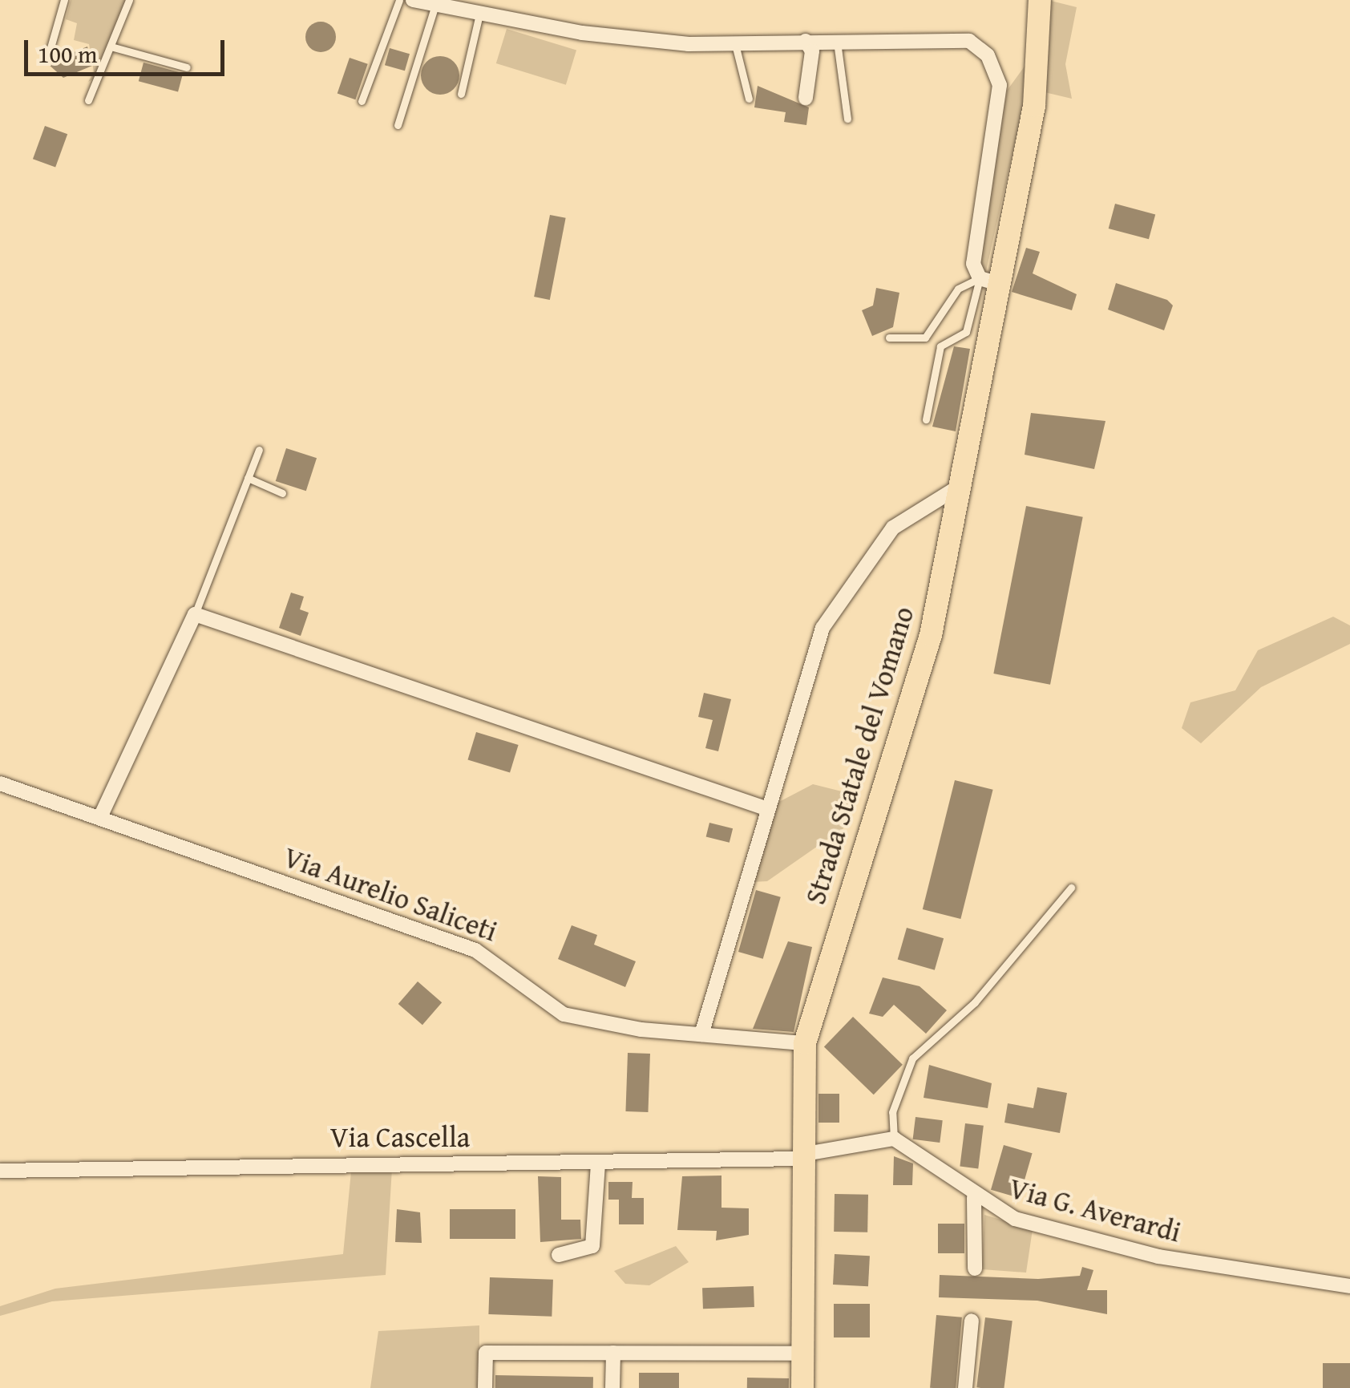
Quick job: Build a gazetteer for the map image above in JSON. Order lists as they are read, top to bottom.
{
  "streets": {
    "main road": ["Strada Statale del Vomano"],
    "street": ["Via Aurelio Saliceti", "Via Cascella", "Via G. Averardi"]
  },
  "crossings": [
    ["Strada Statale del Vomano", "Via Aurelio Saliceti"],
    ["Strada Statale del Vomano", "Via Cascella"]
  ],
  "scale_bar": "100 m"
}
